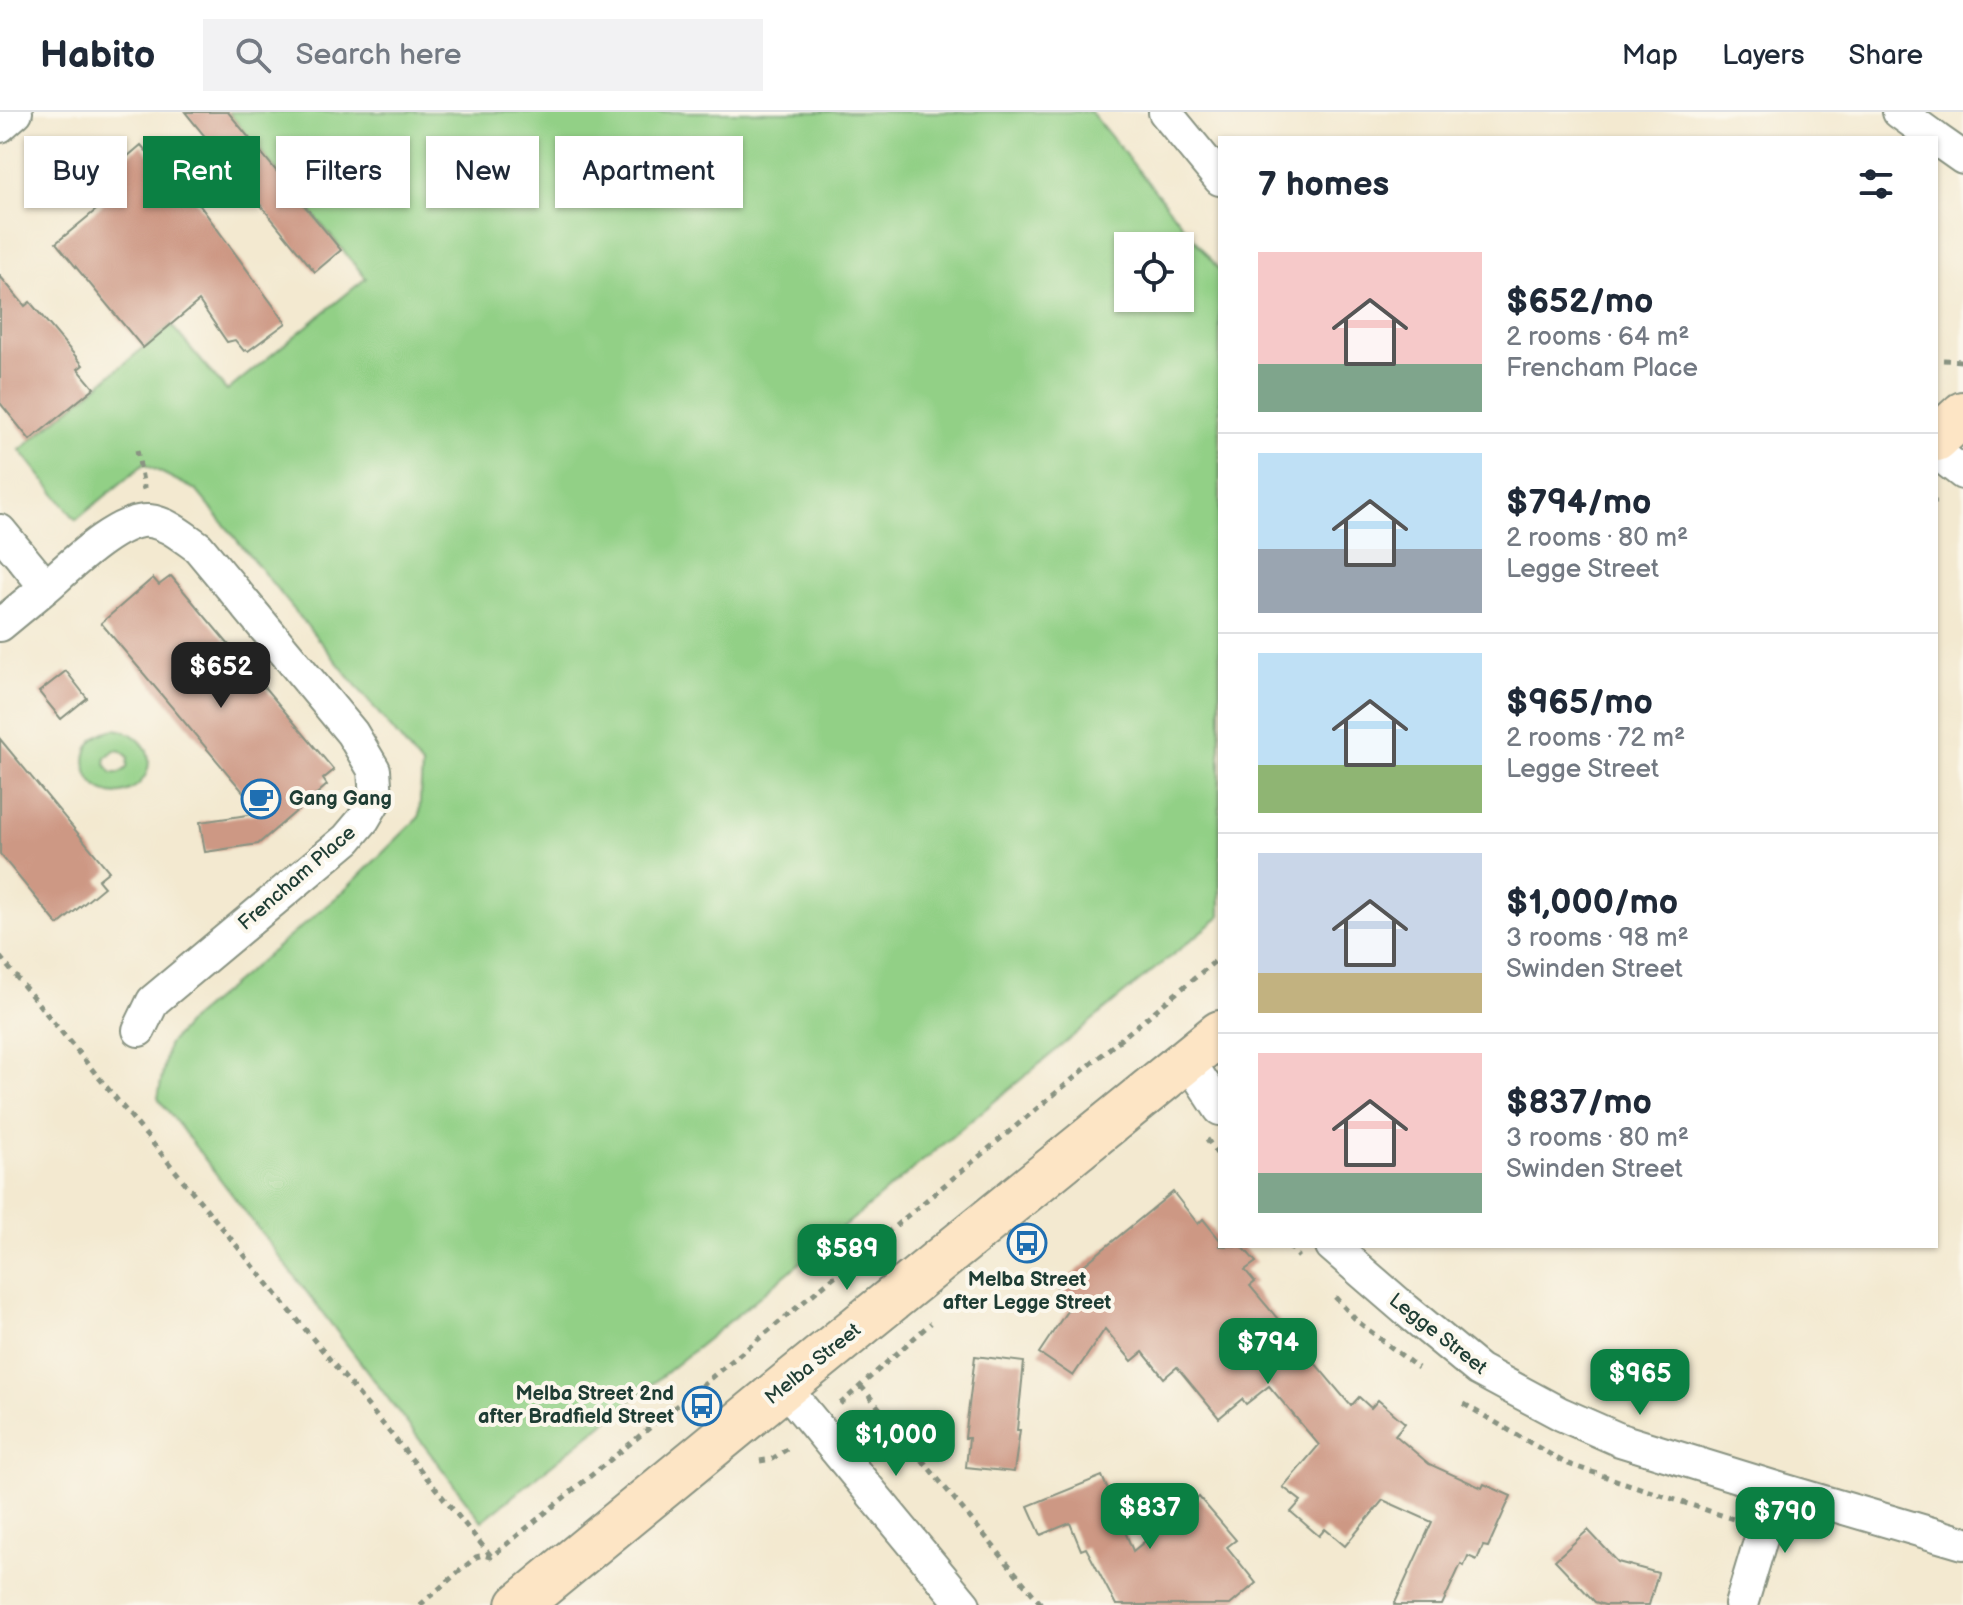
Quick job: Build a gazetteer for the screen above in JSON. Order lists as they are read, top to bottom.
{
  "streets": {
    "street": ["Frencham Place", "Legge Street", "Melba Street"]
  },
  "places": {
    "cafe": ["Gang Gang"],
    "bus stop": ["Melba Street after Legge Street", "Melba Street 2nd after Bradfield Street"]
  },
  "page": {
    "header": "Habito",
    "search": "Search here",
    "nav": ["Map", "Layers", "Share"],
    "chip": [
      "Buy",
      "Rent",
      "Filters",
      "New",
      "Apartment"
    ],
    "heading": "7 homes",
    "list": [
      {
        "name": "$652/mo",
        "note": "2 rooms · 64 m² · Frencham Place"
      },
      {
        "name": "$794/mo",
        "note": "2 rooms · 80 m² · Legge Street"
      },
      {
        "name": "$965/mo",
        "note": "2 rooms · 72 m² · Legge Street"
      },
      {
        "name": "$1,000/mo",
        "note": "3 rooms · 98 m² · Swinden Street"
      },
      {
        "name": "$837/mo",
        "note": "3 rooms · 80 m² · Swinden Street"
      }
    ],
    "price": [
      "$652",
      "$589",
      "$794",
      "$965",
      "$1,000",
      "$837",
      "$790"
    ]
  }
}
